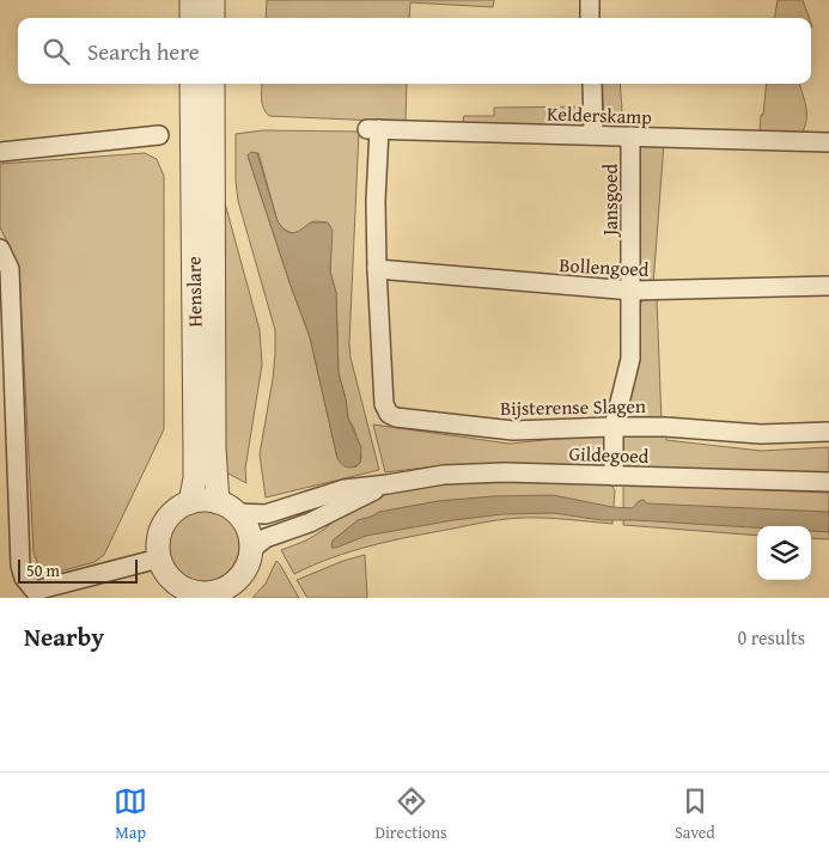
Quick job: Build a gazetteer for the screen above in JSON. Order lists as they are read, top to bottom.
{
  "streets": {
    "street": [
      "Kelderskamp",
      "Jansgoed",
      "Bollengoed",
      "Henslare",
      "Bijsterense Slagen",
      "Gildegoed"
    ]
  },
  "crossings": [
    ["Kelderskamp", "Jansgoed"],
    ["Kelderskamp", "Bijsterense Slagen"],
    ["Jansgoed", "Bollengoed"],
    ["Jansgoed", "Bijsterense Slagen"],
    ["Jansgoed", "Gildegoed"],
    ["Bollengoed", "Bijsterense Slagen"],
    ["Henslare", "Gildegoed"]
  ],
  "scale_bar": "50 m",
  "page": {
    "search": "Search here",
    "scale": "50 m",
    "heading": ["Nearby", "0 results"],
    "nav": ["Map", "Directions", "Saved"]
  }
}
